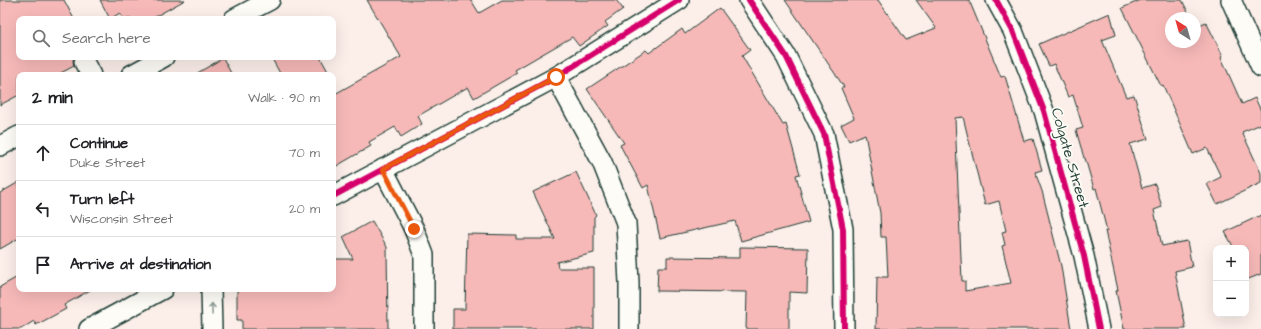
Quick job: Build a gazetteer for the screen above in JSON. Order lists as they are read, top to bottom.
{
  "streets": {
    "street": ["Colgate Street"]
  },
  "north": "top left",
  "page": {
    "search": "Search here",
    "heading": ["2 min", "Walk · 90 m"],
    "list": [
      ["Continue", "Duke Street", "70 m"],
      ["Turn left", "Wisconsin Street", "20 m"],
      "Arrive at destination"
    ],
    "map_buttons": ["+", "−"]
  }
}
